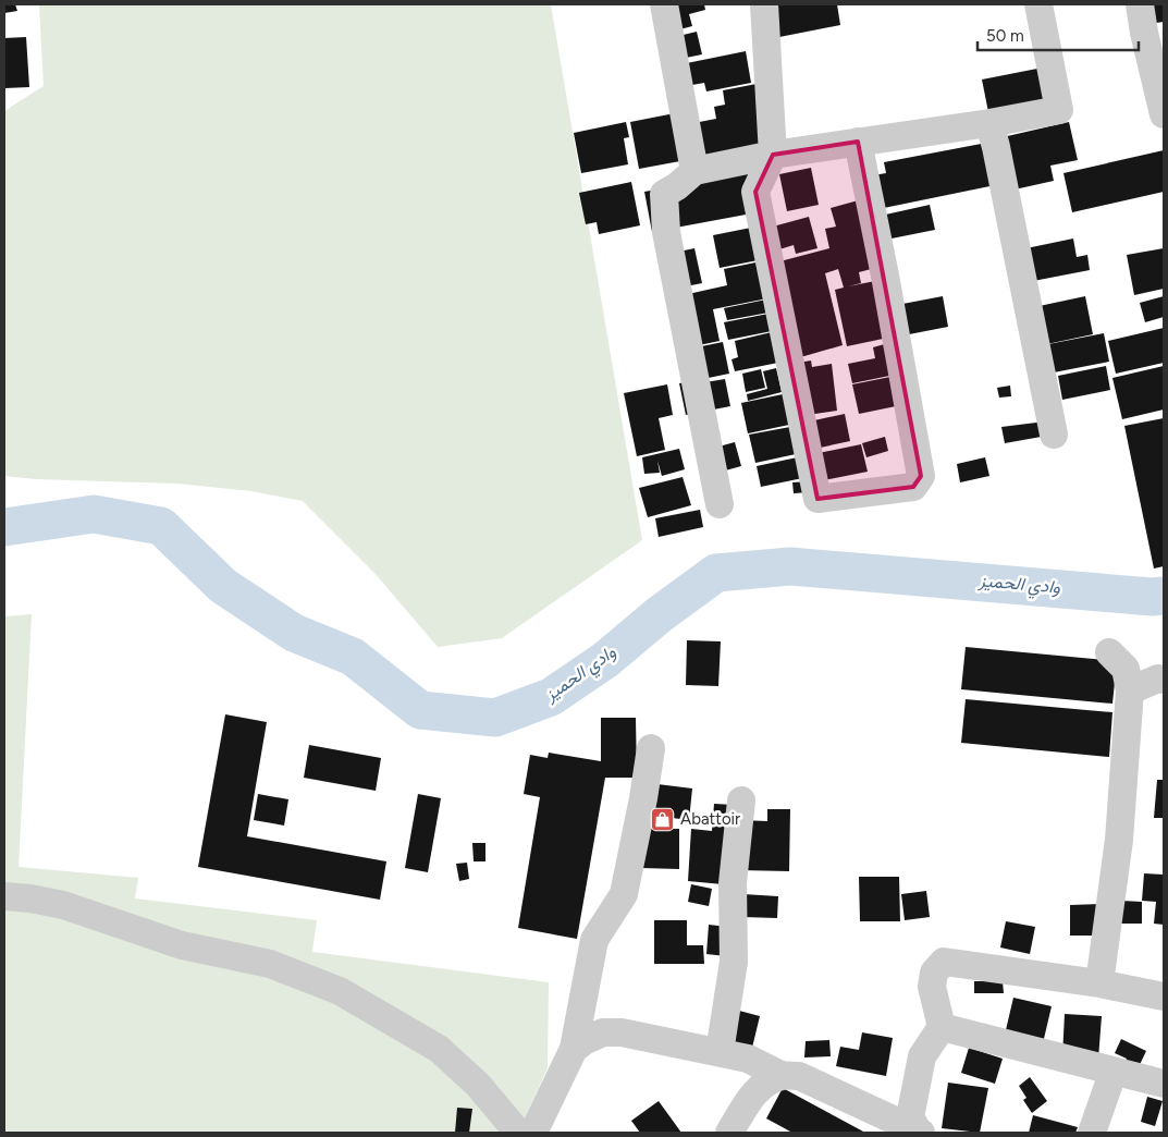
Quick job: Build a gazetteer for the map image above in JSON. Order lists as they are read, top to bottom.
{
  "water": ["وادي الحميز"],
  "places": {
    "shop": ["Abattoir"]
  },
  "scale_bar": "50 m"
}
